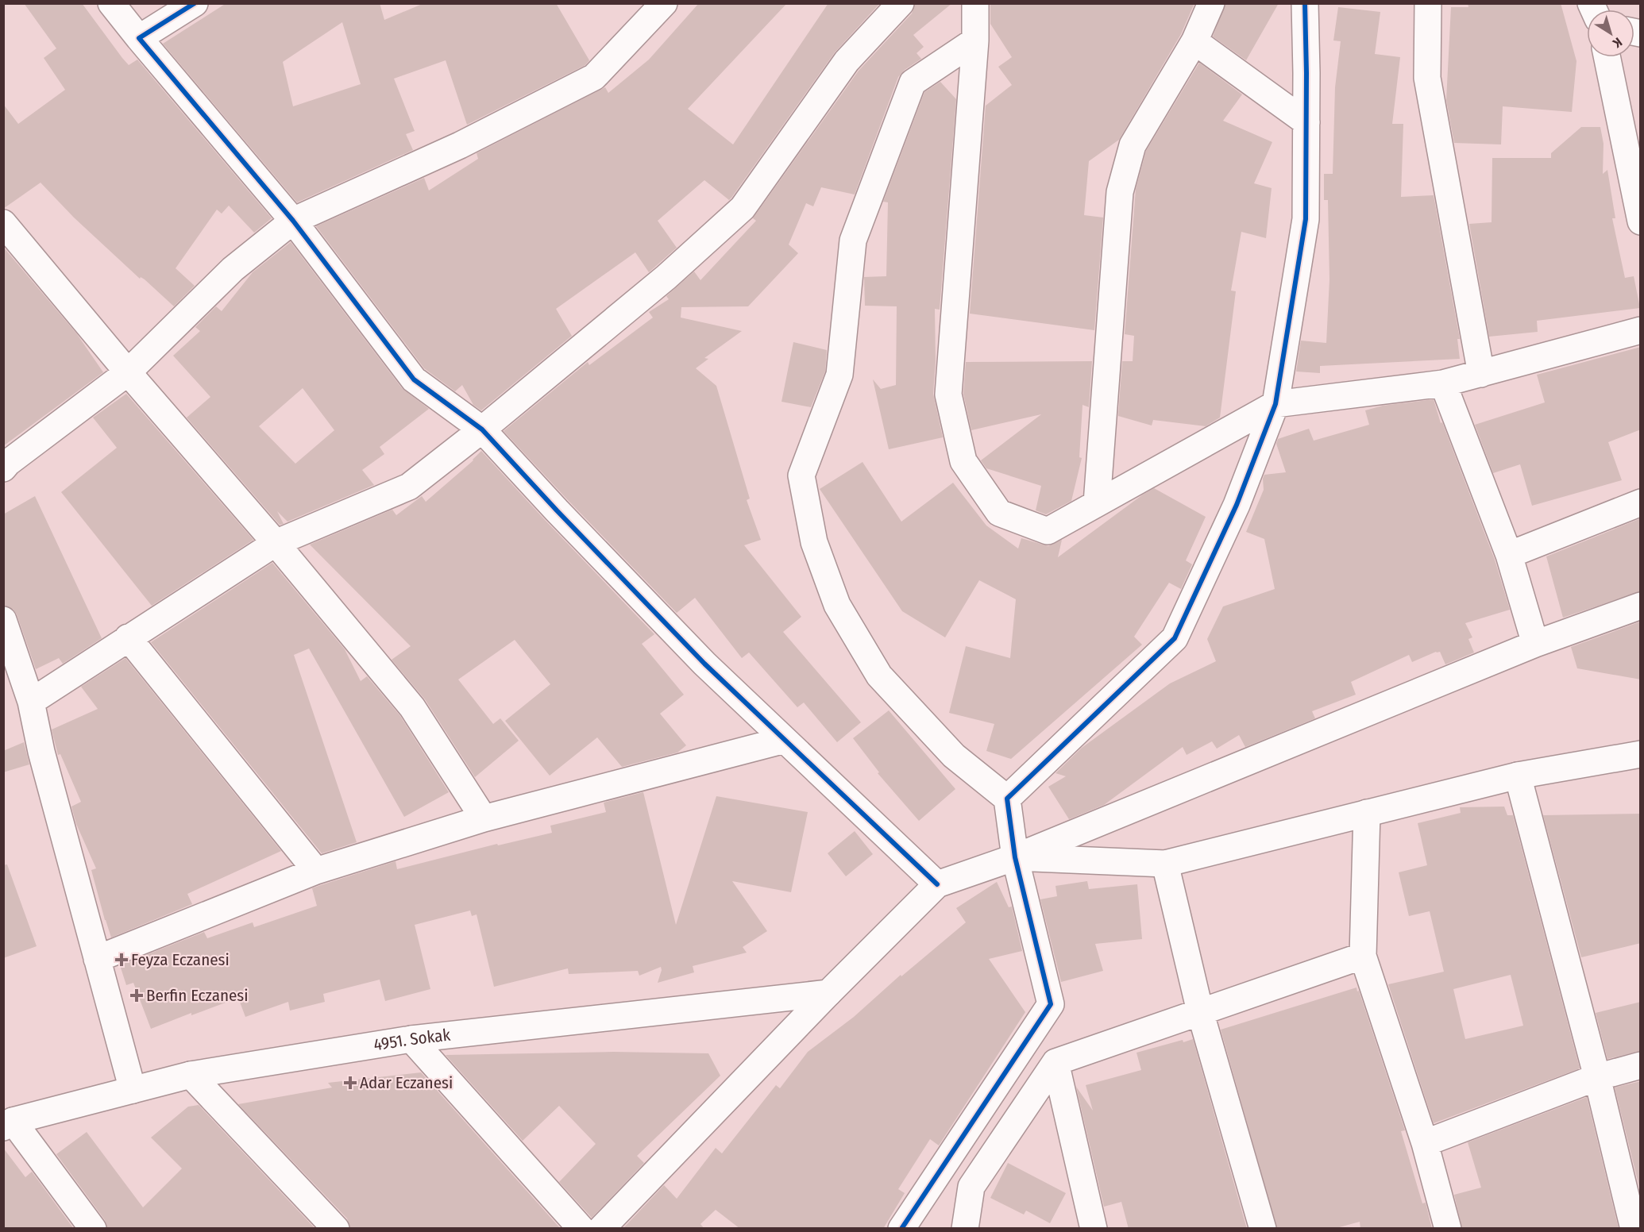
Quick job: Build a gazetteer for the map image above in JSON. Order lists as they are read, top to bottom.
{
  "streets": {
    "street": ["4951. Sokak"]
  },
  "places": {
    "health": ["Feyza Eczanesi", "Berfin Eczanesi", "Adar Eczanesi"]
  },
  "north": "bottom right"
}
